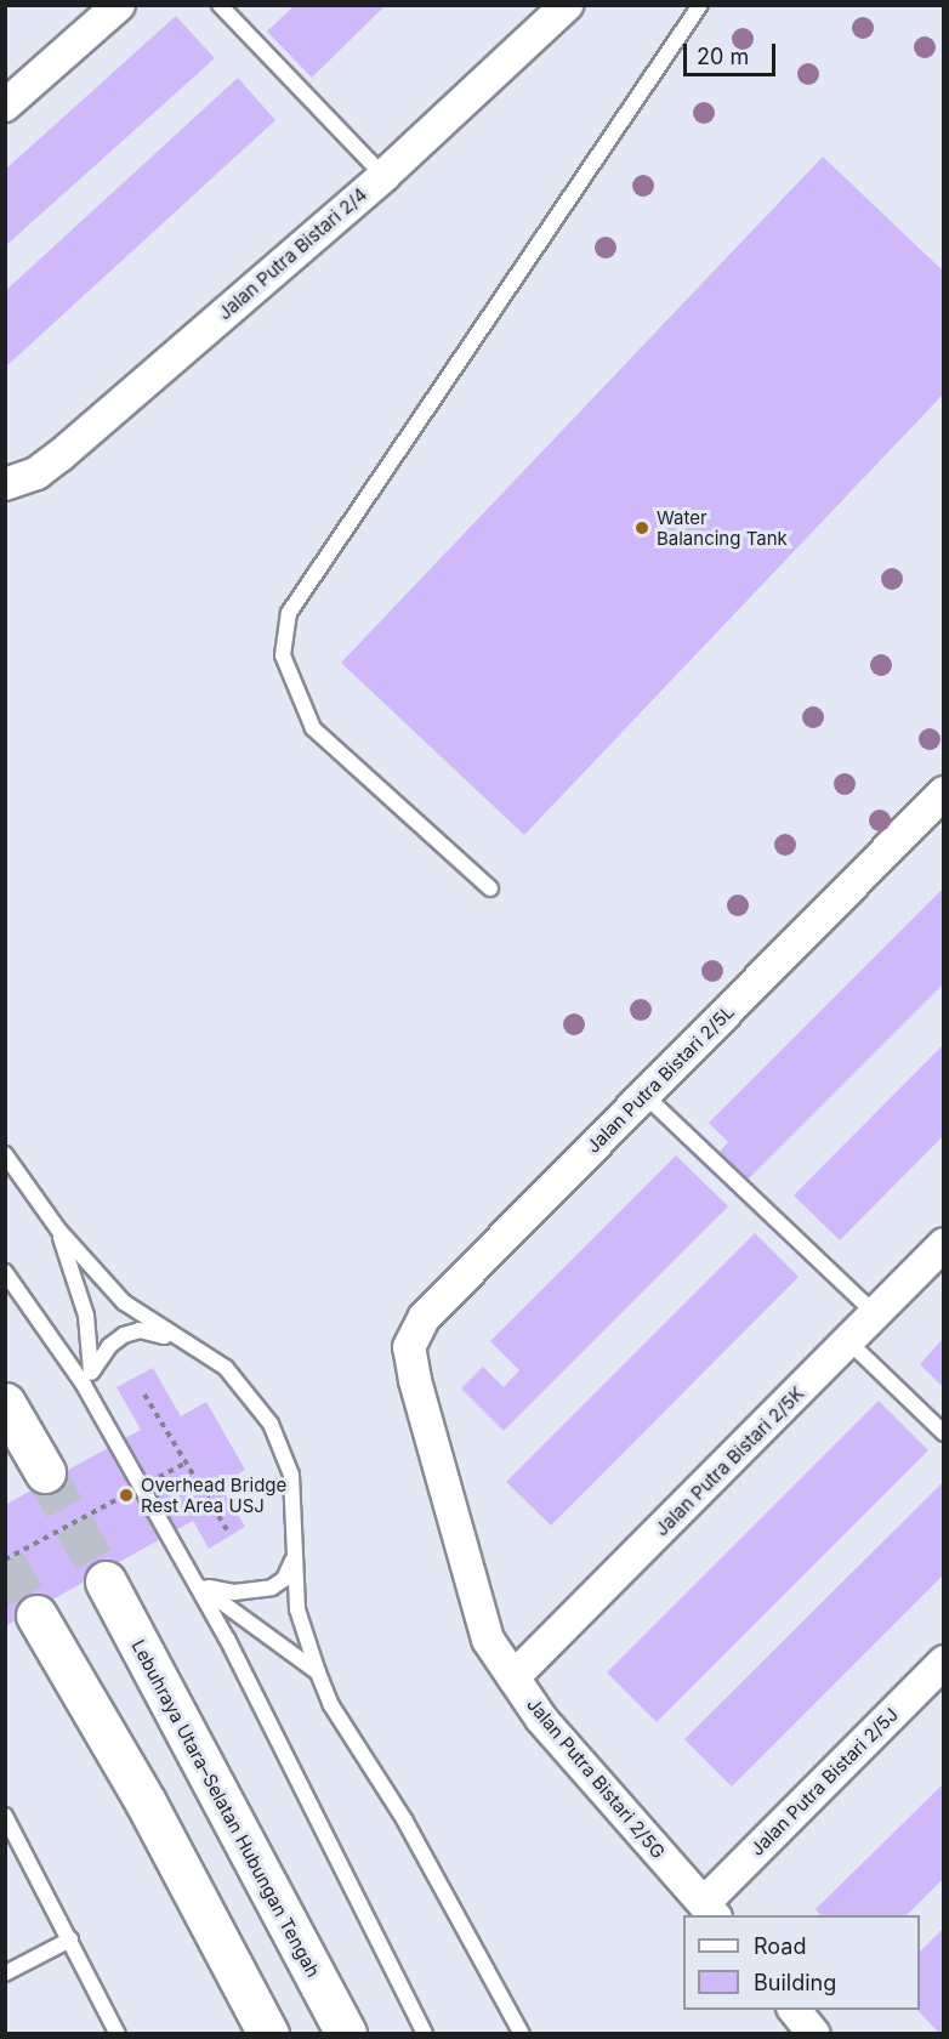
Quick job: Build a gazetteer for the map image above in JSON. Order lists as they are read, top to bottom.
{
  "streets": {
    "highway": ["Lebuhraya Utara–Selatan Hubungan Tengah"],
    "street": [
      "Jalan Putra Bistari 2/4",
      "Jalan Putra Bistari 2/5L",
      "Jalan Putra Bistari 2/5K",
      "Jalan Putra Bistari 2/5G",
      "Jalan Putra Bistari 2/5J"
    ]
  },
  "crossings": [
    ["Jalan Putra Bistari 2/5L", "Jalan Putra Bistari 2/5G"],
    ["Jalan Putra Bistari 2/5K", "Jalan Putra Bistari 2/5G"],
    ["Jalan Putra Bistari 2/5G", "Jalan Putra Bistari 2/5J"]
  ],
  "places": ["Water Balancing Tank", "Overhead Bridge Rest Area USJ"],
  "legend": ["Road", "Building"],
  "scale_bar": "20 m"
}
